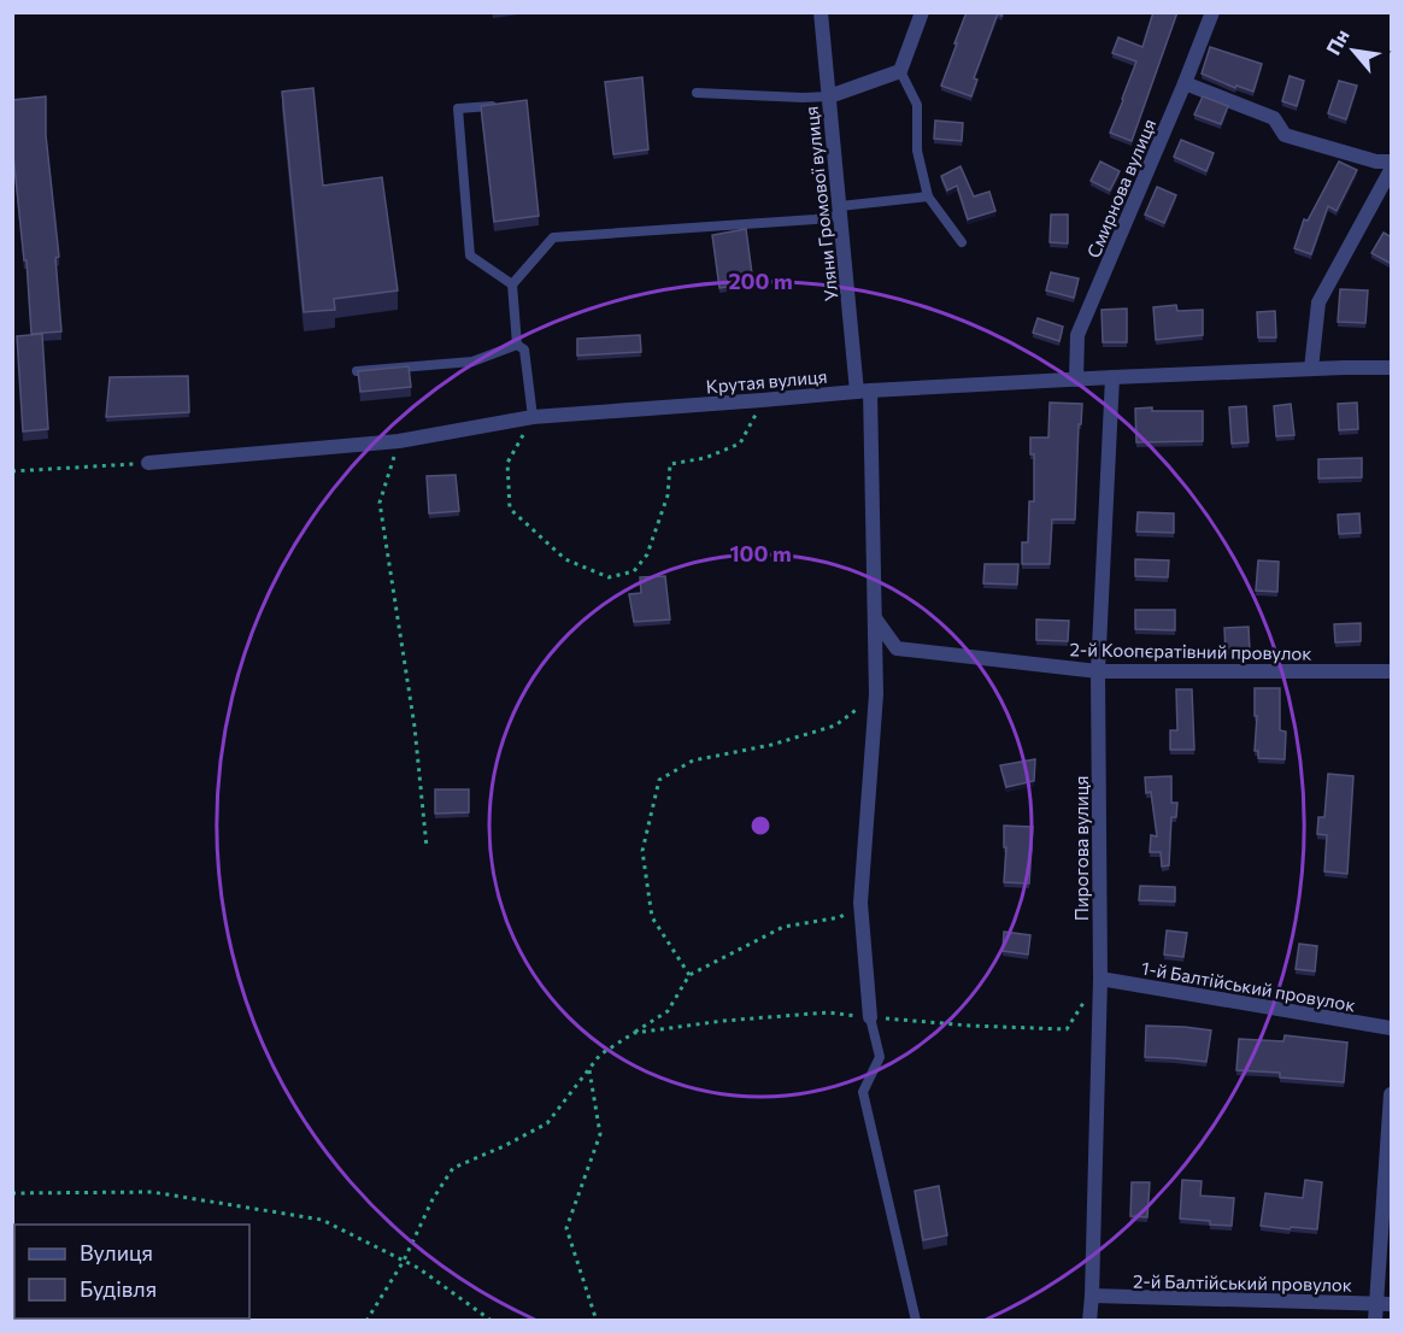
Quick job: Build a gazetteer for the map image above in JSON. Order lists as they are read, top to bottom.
{
  "streets": {
    "street": [
      "Смирнова вулиця",
      "Уляни Громової вулиця",
      "Крутая вулиця",
      "2-й Коопєратівний провулок",
      "Пирогова вулиця",
      "1-й Балтійський провулок",
      "2-й Балтійський провулок"
    ]
  },
  "crossings": [
    ["Смирнова вулиця", "Крутая вулиця"],
    ["Уляни Громової вулиця", "Крутая вулиця"],
    ["Уляни Громової вулиця", "2-й Коопєратівний провулок"],
    ["Крутая вулиця", "Пирогова вулиця"],
    ["2-й Коопєратівний провулок", "Пирогова вулиця"],
    ["Пирогова вулиця", "1-й Балтійський провулок"],
    ["Пирогова вулиця", "2-й Балтійський провулок"]
  ],
  "legend": ["Вулиця", "Будівля"],
  "north": "top left",
  "rings": ["200 m", "100 m"]
}
